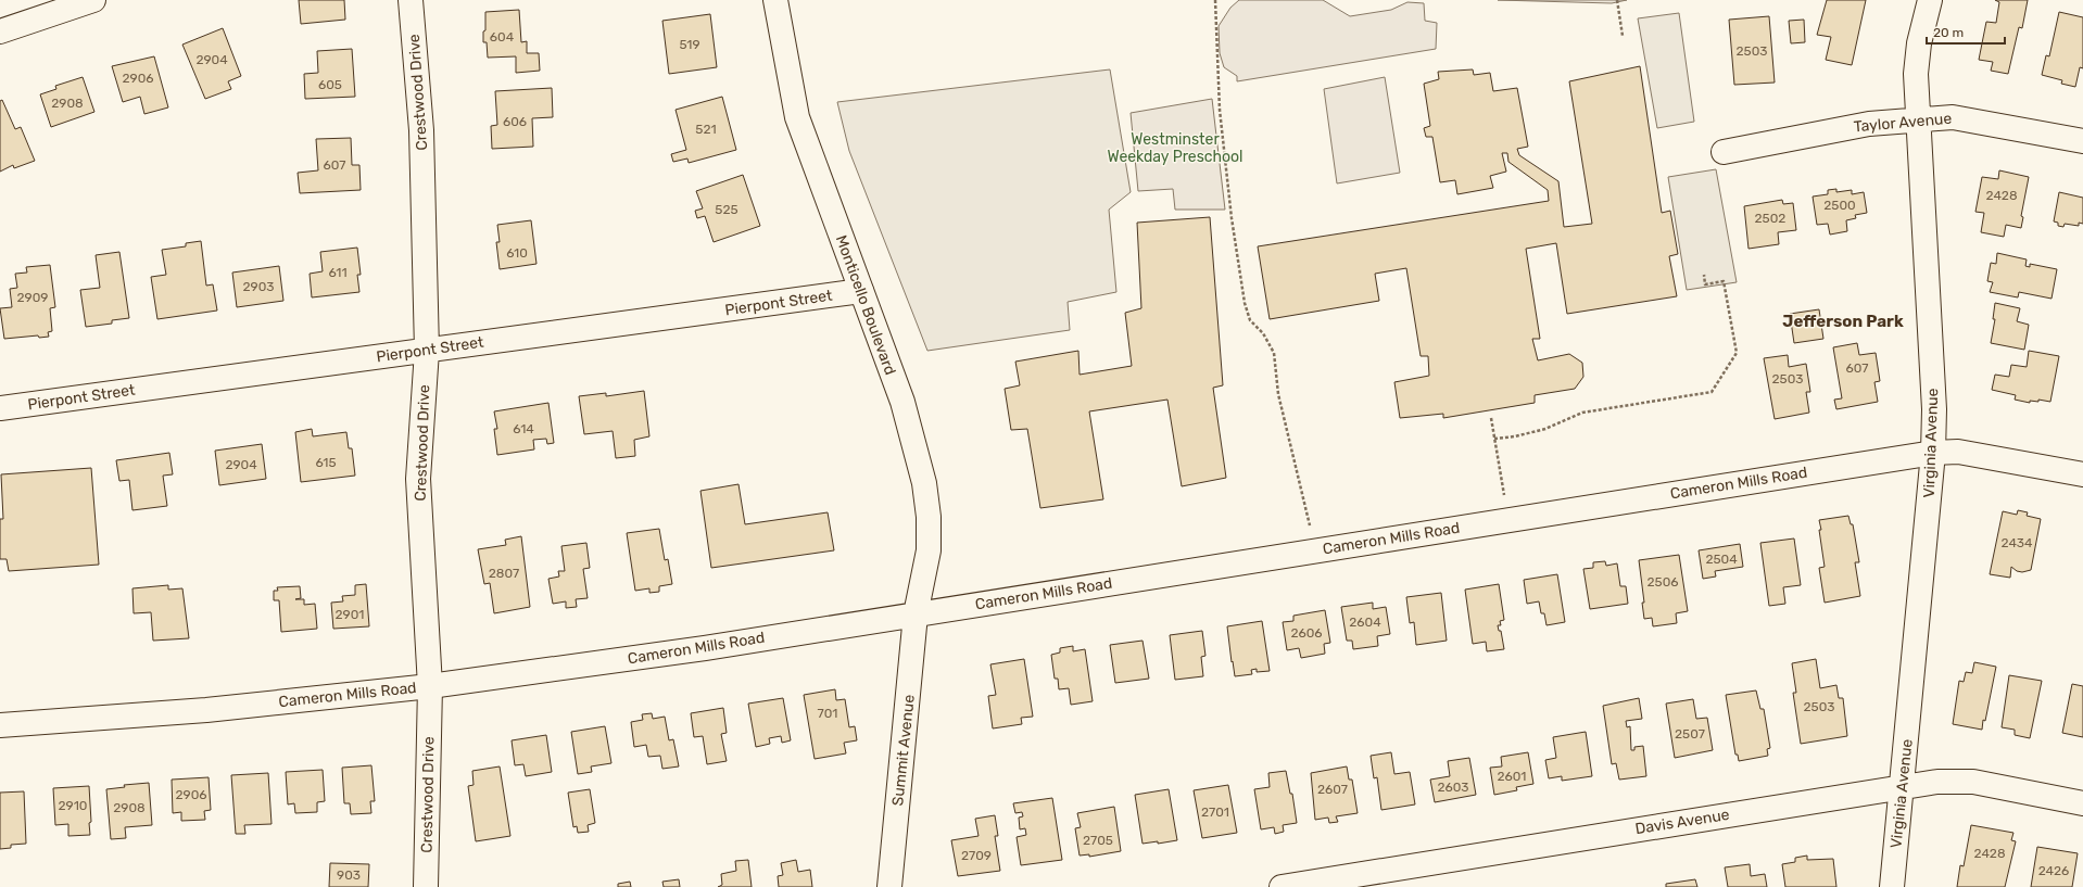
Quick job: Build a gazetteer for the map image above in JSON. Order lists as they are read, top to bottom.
{
  "streets": {
    "street": [
      "Crestwood Drive",
      "Taylor Avenue",
      "Pierpont Street",
      "Monticello Boulevard",
      "Virginia Avenue",
      "Cameron Mills Road",
      "Summit Avenue",
      "Davis Avenue"
    ]
  },
  "crossings": [
    ["Crestwood Drive", "Pierpont Street"],
    ["Crestwood Drive", "Cameron Mills Road"],
    ["Taylor Avenue", "Virginia Avenue"],
    ["Pierpont Street", "Monticello Boulevard"],
    ["Monticello Boulevard", "Cameron Mills Road"],
    ["Monticello Boulevard", "Summit Avenue"],
    ["Virginia Avenue", "Cameron Mills Road"],
    ["Virginia Avenue", "Davis Avenue"],
    ["Cameron Mills Road", "Summit Avenue"]
  ],
  "districts": ["Jefferson Park"],
  "parks": ["Westminster Weekday Preschool"],
  "house_numbers": [
    "604",
    "519",
    "2503",
    "2904",
    "2906",
    "605",
    "2908",
    "606",
    "521",
    "607",
    "2428",
    "2500",
    "525",
    "2502",
    "610",
    "611",
    "2903",
    "2909",
    "607",
    "2503",
    "614",
    "615",
    "2904",
    "2434",
    "2504",
    "2807",
    "2506",
    "2901",
    "2604",
    "2606",
    "2503",
    "701",
    "2507",
    "2601",
    "2603",
    "2607",
    "2906",
    "2910",
    "2908",
    "2701",
    "2705",
    "2428",
    "2709",
    "2426",
    "903"
  ],
  "scale_bar": "20 m"
}
